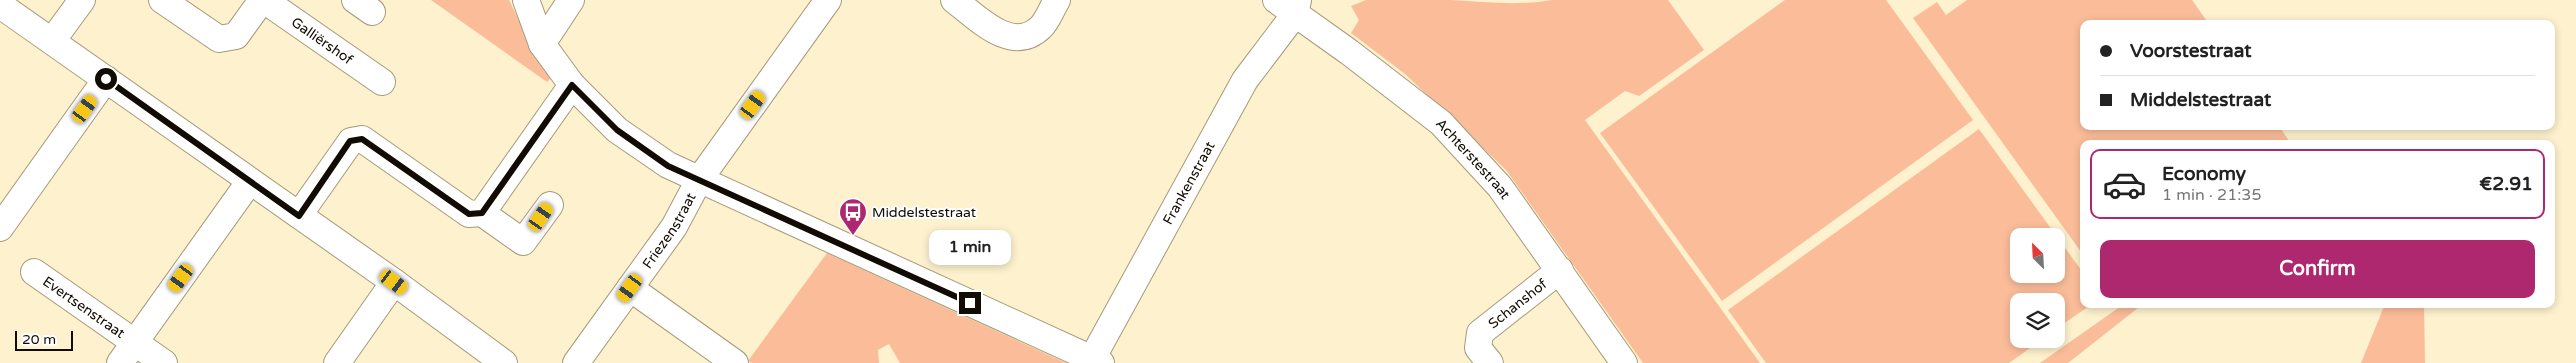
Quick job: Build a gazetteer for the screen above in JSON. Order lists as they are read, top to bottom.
{
  "streets": {
    "street": [
      "Galliërshof",
      "Achterstestraat",
      "Frankenstraat",
      "Friezenstraat",
      "Schanshof",
      "Evertsenstraat"
    ]
  },
  "crossings": [
    ["Achterstestraat", "Frankenstraat"],
    ["Achterstestraat", "Schanshof"]
  ],
  "places": {
    "bus stop": ["Middelstestraat"]
  },
  "scale_bar": "20 m",
  "north": "top left",
  "page": {
    "banner": ["Voorstestraat", "Middelstestraat"],
    "list": [
      {
        "name": "Economy",
        "note": "1 min · 21:35",
        "value": "€2.91"
      }
    ],
    "bubble": "1 min",
    "buttons": "Confirm",
    "scale": "20 m"
  }
}
